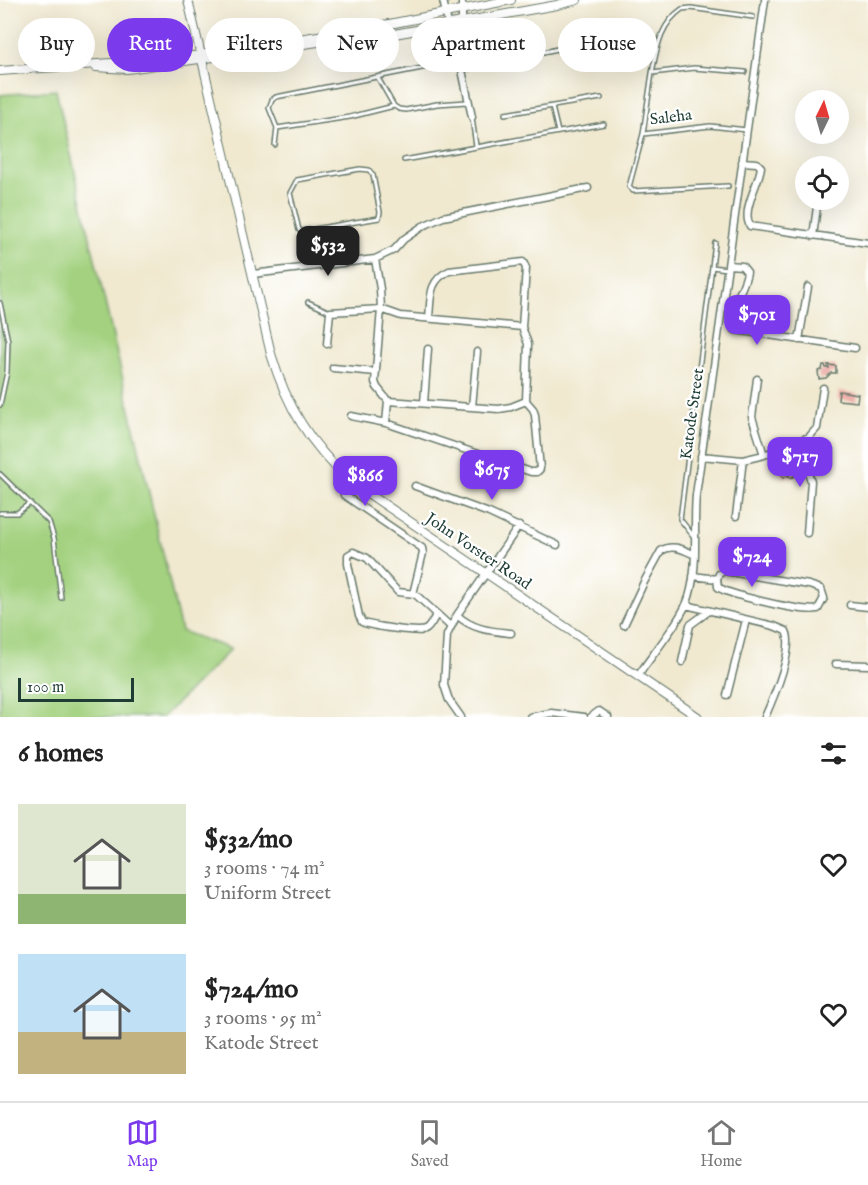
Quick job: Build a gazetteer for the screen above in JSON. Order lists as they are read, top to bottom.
{
  "streets": {
    "street": ["Katode Street", "John Vorster Road"],
    "lane": ["Saleha"]
  },
  "crossings": [
    ["Saleha", "Katode Street"],
    ["Katode Street", "John Vorster Road"]
  ],
  "scale_bar": "100 m",
  "north": "top",
  "page": {
    "chip": [
      "Buy",
      "Rent",
      "Filters",
      "New",
      "Apartment",
      "House"
    ],
    "price": [
      "$532",
      "$701",
      "$717",
      "$675",
      "$866",
      "$724"
    ],
    "scale": "100 m",
    "heading": "6 homes",
    "list": [
      {
        "name": "$532/mo",
        "note": "3 rooms · 74 m² · Uniform Street"
      },
      {
        "name": "$724/mo",
        "note": "3 rooms · 95 m² · Katode Street"
      }
    ],
    "tabs": ["Map", "Saved", "Home"]
  }
}
